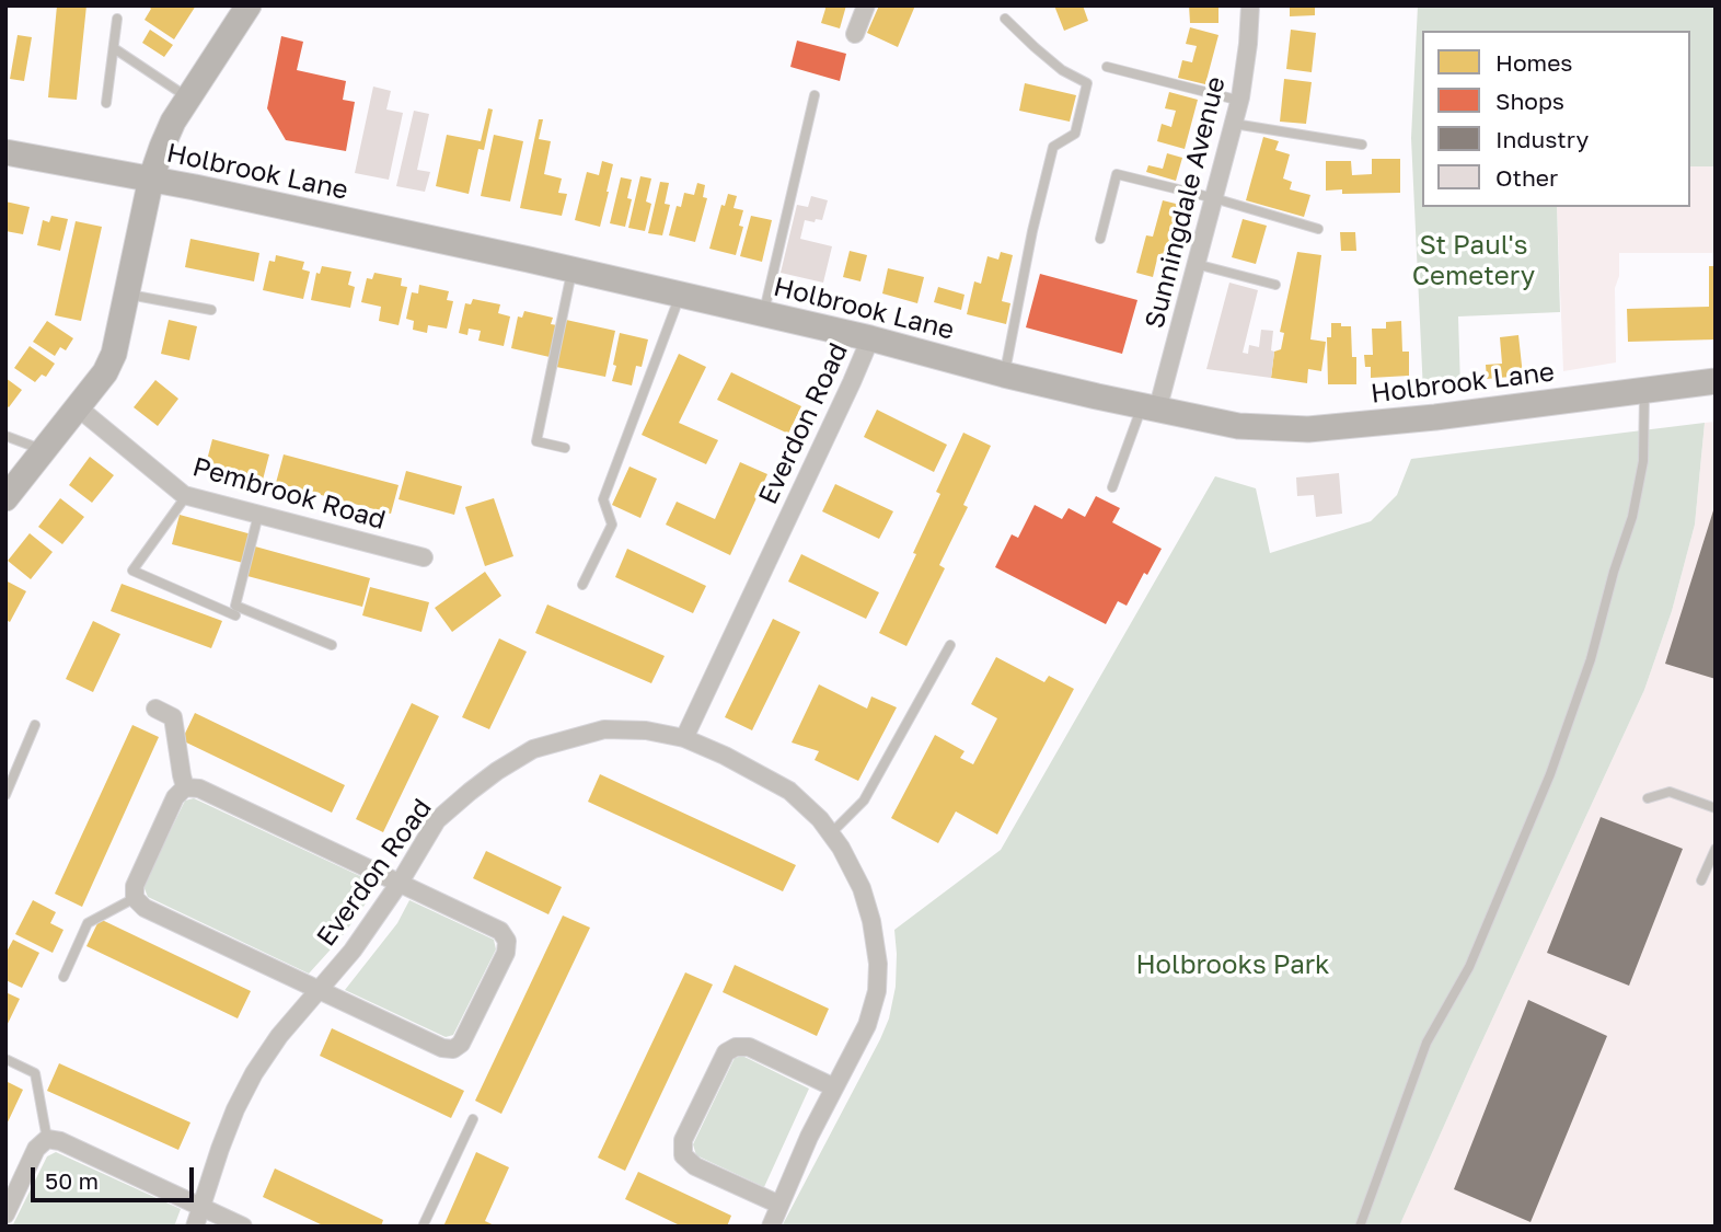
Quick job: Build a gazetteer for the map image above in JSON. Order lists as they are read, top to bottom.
{
  "streets": {
    "street": [
      "Holbrook Lane",
      "Sunningdale Avenue",
      "Everdon Road",
      "Pembrook Road"
    ]
  },
  "crossings": [
    ["Holbrook Lane", "Sunningdale Avenue"],
    ["Holbrook Lane", "Everdon Road"]
  ],
  "parks": ["St Paul's Cemetery", "Holbrooks Park"],
  "legend": [
    "Homes",
    "Shops",
    "Industry",
    "Other"
  ],
  "scale_bar": "50 m"
}
